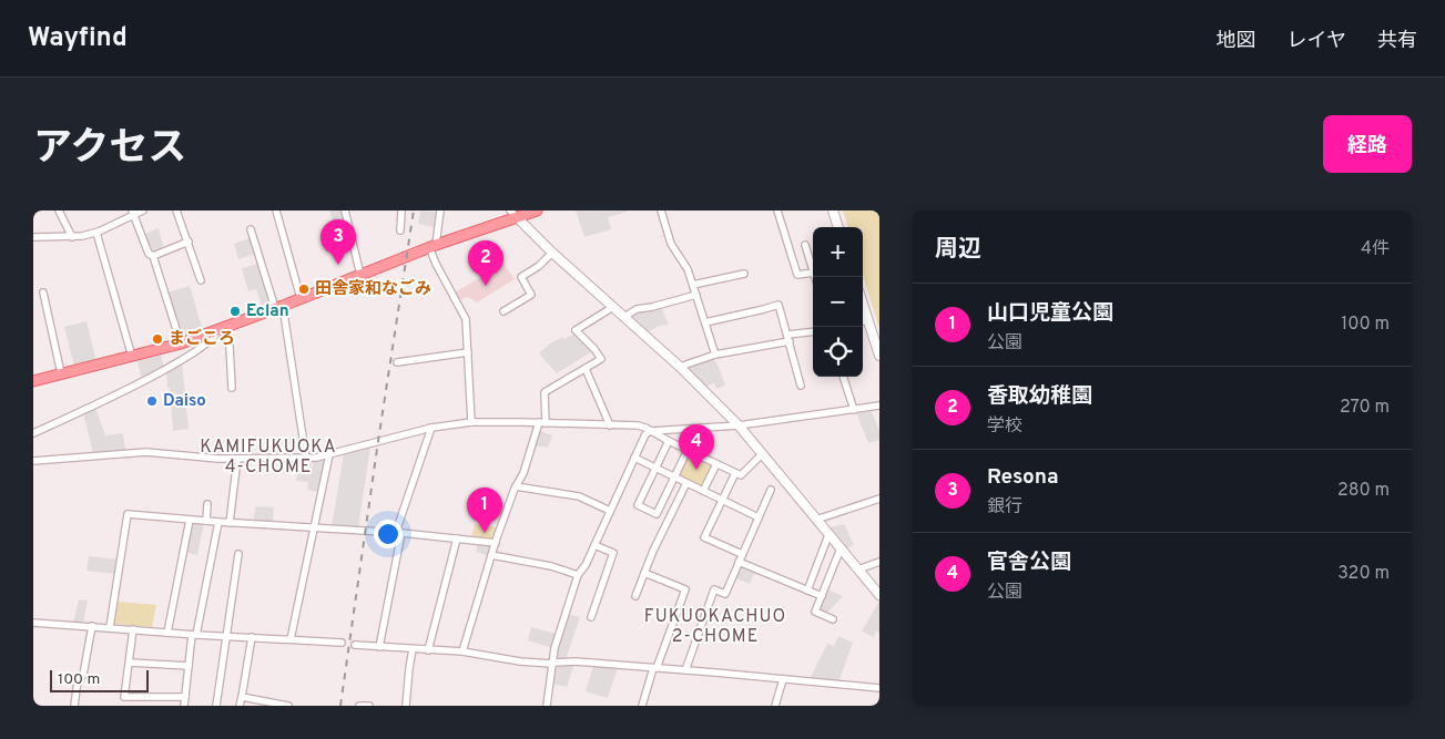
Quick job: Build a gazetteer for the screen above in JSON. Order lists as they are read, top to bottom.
{
  "districts": ["KAMIFUKUOKA 4-CHOME", "FUKUOKACHUO 2-CHOME"],
  "places": [
    "田舎家和なごみ",
    "Eclan",
    "まごころ",
    "Daiso"
  ],
  "scale_bar": "100 m",
  "page": {
    "header": "Wayfind",
    "nav": ["地図", "レイヤ", "共有"],
    "title": "アクセス",
    "buttons": "経路",
    "heading": ["周辺", "4件"],
    "pins": [
      "3",
      "2",
      "4",
      "1"
    ],
    "map_buttons": ["+", "−"],
    "list": [
      {
        "mark": "1",
        "name": "山口児童公園",
        "note": "公園",
        "value": "100 m"
      },
      {
        "mark": "2",
        "name": "香取幼稚園",
        "note": "学校",
        "value": "270 m"
      },
      {
        "mark": "3",
        "name": "Resona",
        "note": "銀行",
        "value": "280 m"
      },
      {
        "mark": "4",
        "name": "官舎公園",
        "note": "公園",
        "value": "320 m"
      }
    ],
    "scale": "100 m"
  }
}
